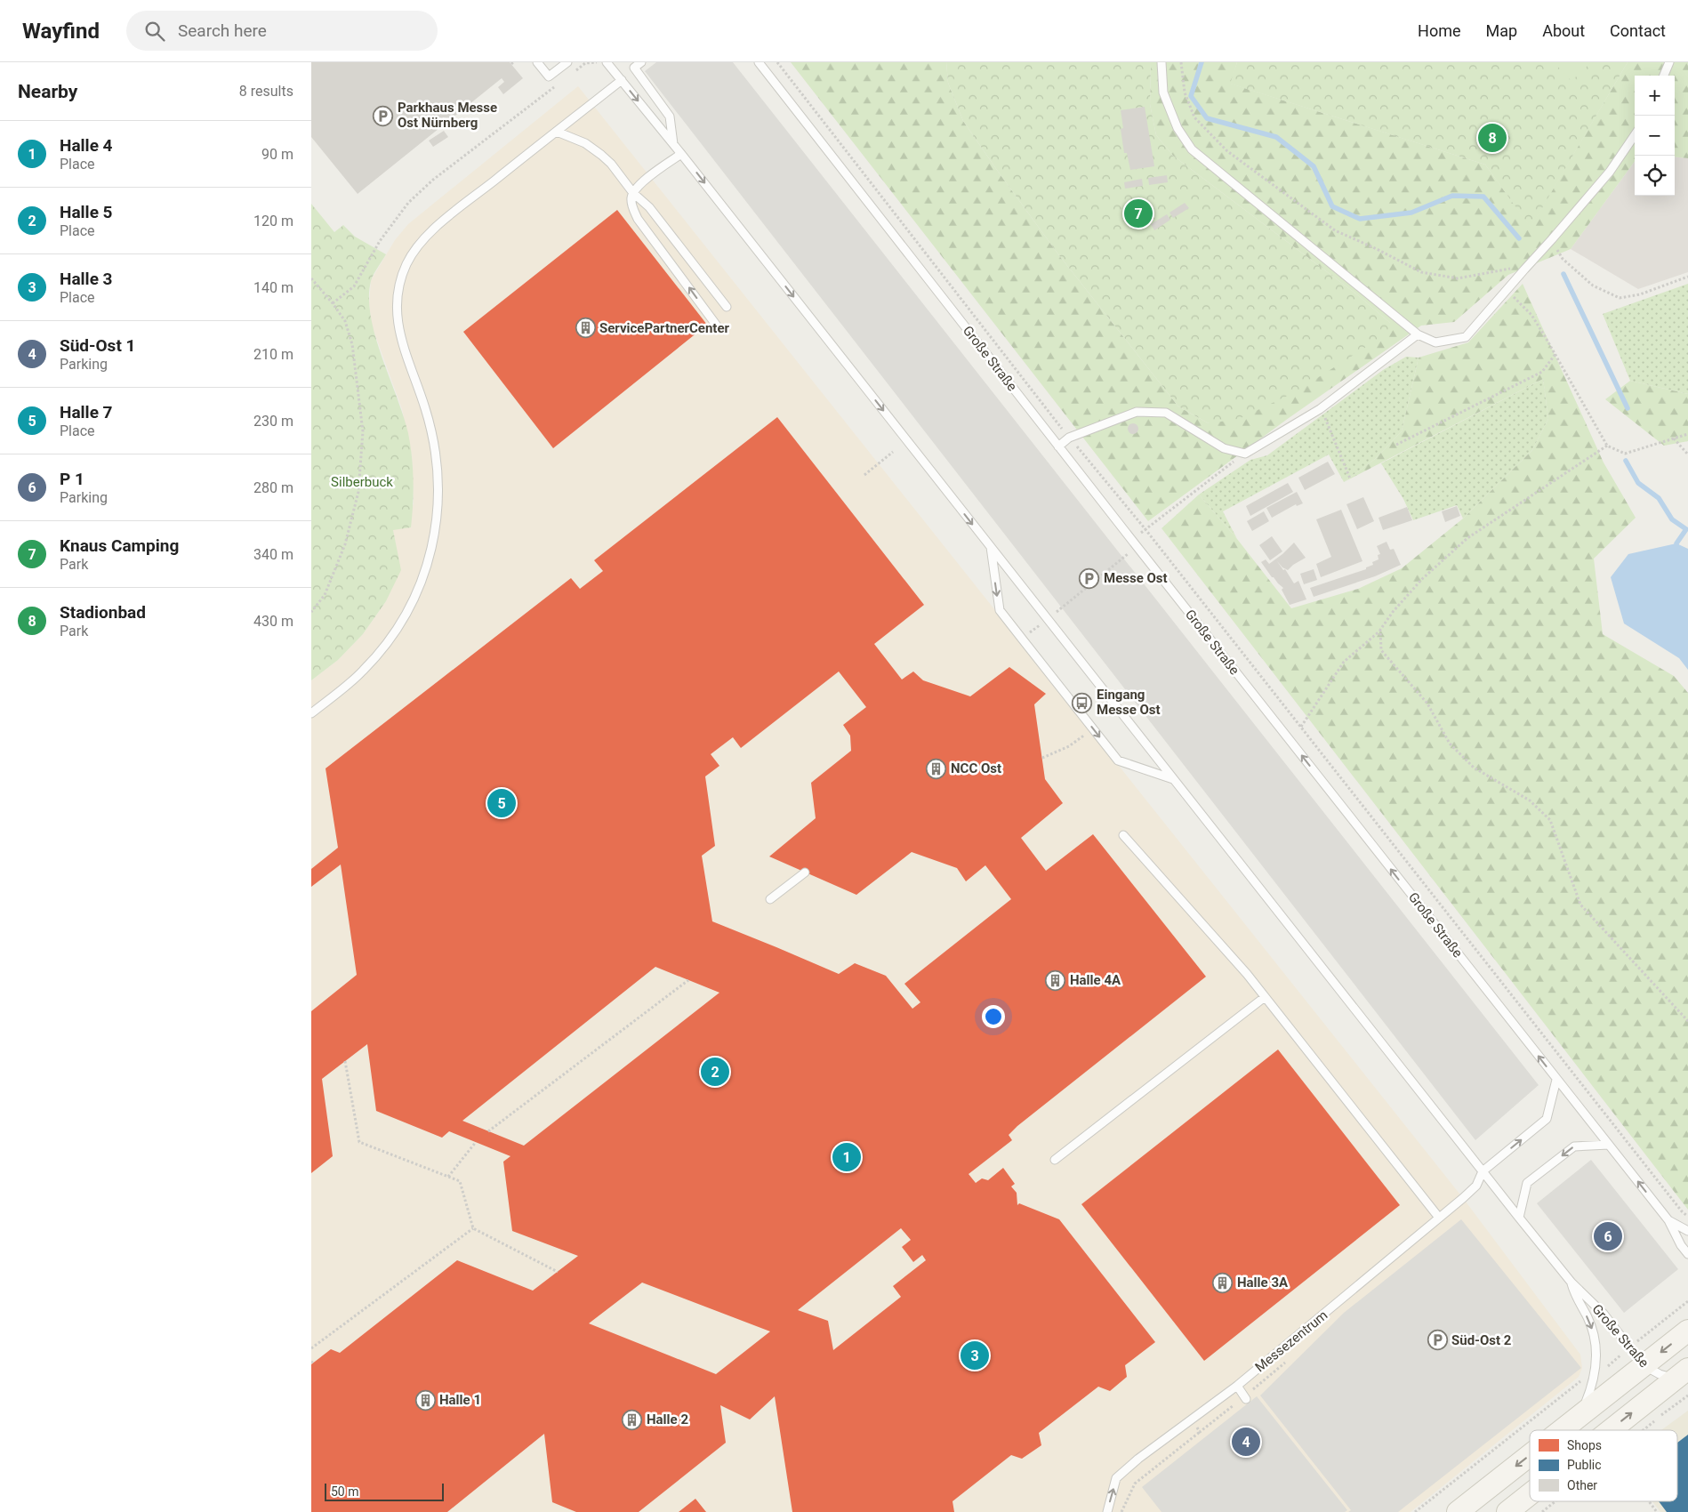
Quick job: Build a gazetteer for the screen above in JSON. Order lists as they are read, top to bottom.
{
  "streets": {
    "lane": ["Große Straße", "Messezentrum"]
  },
  "crossings": [
    ["Große Straße", "Messezentrum"]
  ],
  "one_way": ["Messezentrum"],
  "parks": ["Silberbuck"],
  "places": {
    "parking": ["Parkhaus Messe Ost Nürnberg", "Messe Ost", "Süd-Ost 2"],
    "building": [
      "ServicePartnerCenter",
      "NCC Ost",
      "Halle 4A",
      "Halle 3A",
      "Halle 1",
      "Halle 2"
    ],
    "bus stop": ["Eingang Messe Ost"]
  },
  "legend": ["Shops", "Public", "Other"],
  "scale_bar": "50 m",
  "page": {
    "header": "Wayfind",
    "search": "Search here",
    "nav": [
      "Home",
      "Map",
      "About",
      "Contact"
    ],
    "heading": ["Nearby", "8 results"],
    "map_buttons": ["+", "−"],
    "list": [
      {
        "mark": "1",
        "name": "Halle 4",
        "note": "Place",
        "value": "90 m"
      },
      {
        "mark": "2",
        "name": "Halle 5",
        "note": "Place",
        "value": "120 m"
      },
      {
        "mark": "3",
        "name": "Halle 3",
        "note": "Place",
        "value": "140 m"
      },
      {
        "mark": "4",
        "name": "Süd-Ost 1",
        "note": "Parking",
        "value": "210 m"
      },
      {
        "mark": "5",
        "name": "Halle 7",
        "note": "Place",
        "value": "230 m"
      },
      {
        "mark": "6",
        "name": "P 1",
        "note": "Parking",
        "value": "280 m"
      },
      {
        "mark": "7",
        "name": "Knaus Camping",
        "note": "Park",
        "value": "340 m"
      },
      {
        "mark": "8",
        "name": "Stadionbad",
        "note": "Park",
        "value": "430 m"
      }
    ],
    "pins": [
      "8",
      "7",
      "5",
      "2",
      "1",
      "6",
      "3",
      "4"
    ],
    "scale": "50 m"
  }
}
